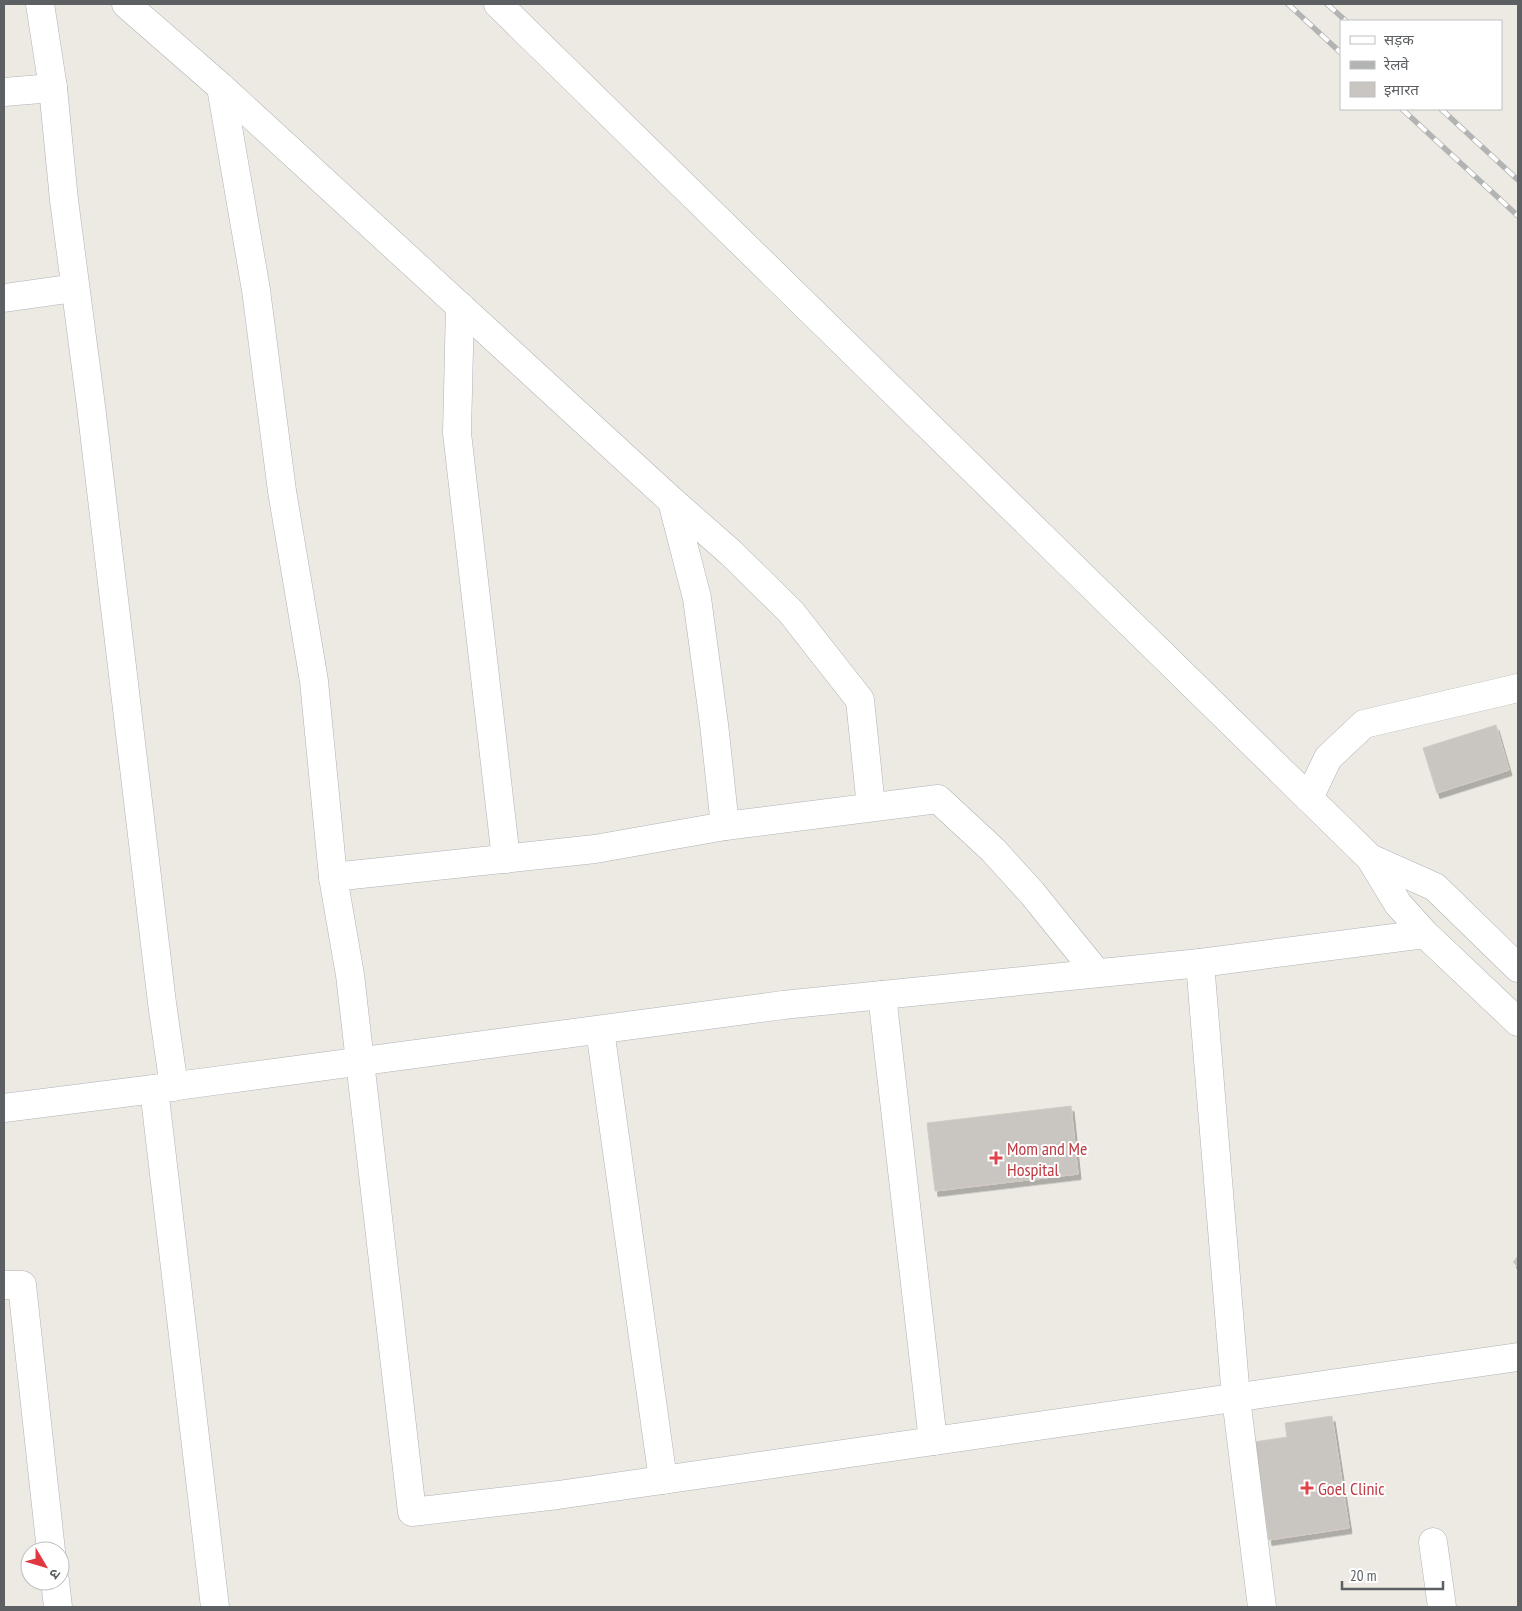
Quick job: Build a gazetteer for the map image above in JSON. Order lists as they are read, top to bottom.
{
  "places": {
    "health": ["Mom and Me Hospital", "Goel Clinic"]
  },
  "legend": ["सड़क", "रेलवे", "इमारत"],
  "scale_bar": "20 m",
  "north": "bottom right"
}
